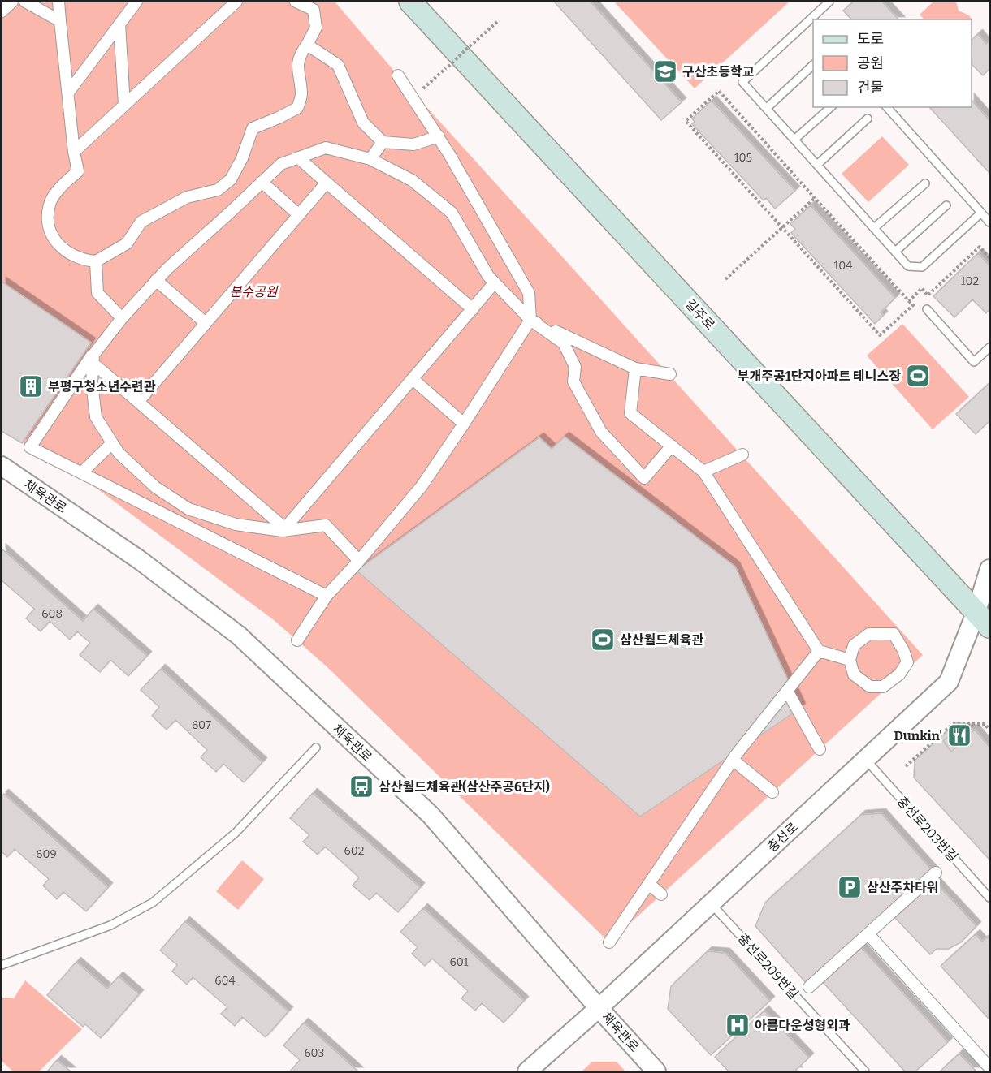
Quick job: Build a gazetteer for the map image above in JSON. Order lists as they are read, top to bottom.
{
  "streets": {
    "main road": ["길주로"],
    "street": ["체육관로", "충선로"],
    "lane": ["충선로203번길", "충선로209번길"]
  },
  "crossings": [
    ["길주로", "충선로"],
    ["체육관로", "충선로"],
    ["충선로203번길", "충선로"],
    ["충선로", "충선로209번길"]
  ],
  "parks": ["분수공원"],
  "places": {
    "school or university": ["구산초등학교"],
    "sports": ["부개주공1단지아파트 테니스장", "삼산월드체육관"],
    "building": ["부평구청소년수련관"],
    "restaurant": ["Dunkin'"],
    "bus stop": ["삼산월드체육관(삼산주공6단지)"],
    "parking": ["삼산주차타워"],
    "hospital": ["아름다운성형외과"]
  },
  "house_numbers": [
    "105",
    "104",
    "102",
    "608",
    "607",
    "602",
    "609",
    "601",
    "604",
    "603"
  ],
  "legend": ["도로", "공원", "건물"]
}
